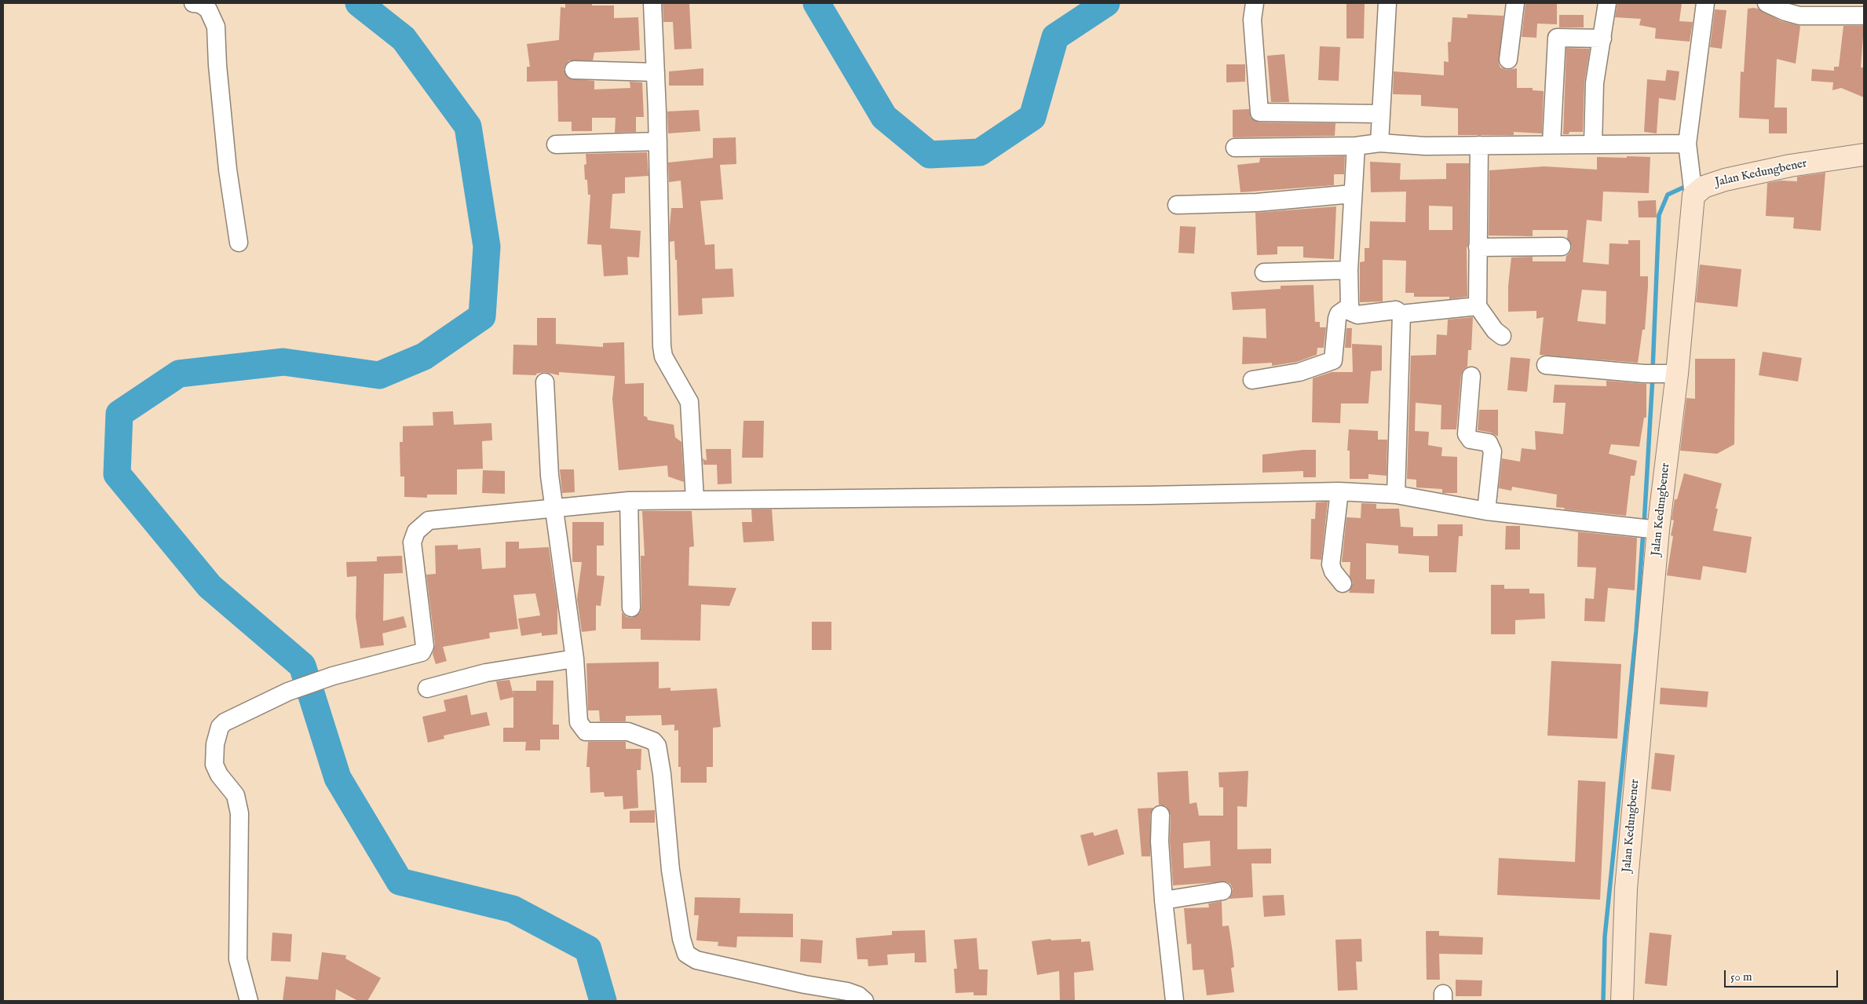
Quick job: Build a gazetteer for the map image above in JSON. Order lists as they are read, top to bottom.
{
  "streets": {
    "street": ["Jalan Kedungbener"]
  },
  "scale_bar": "50 m"
}
